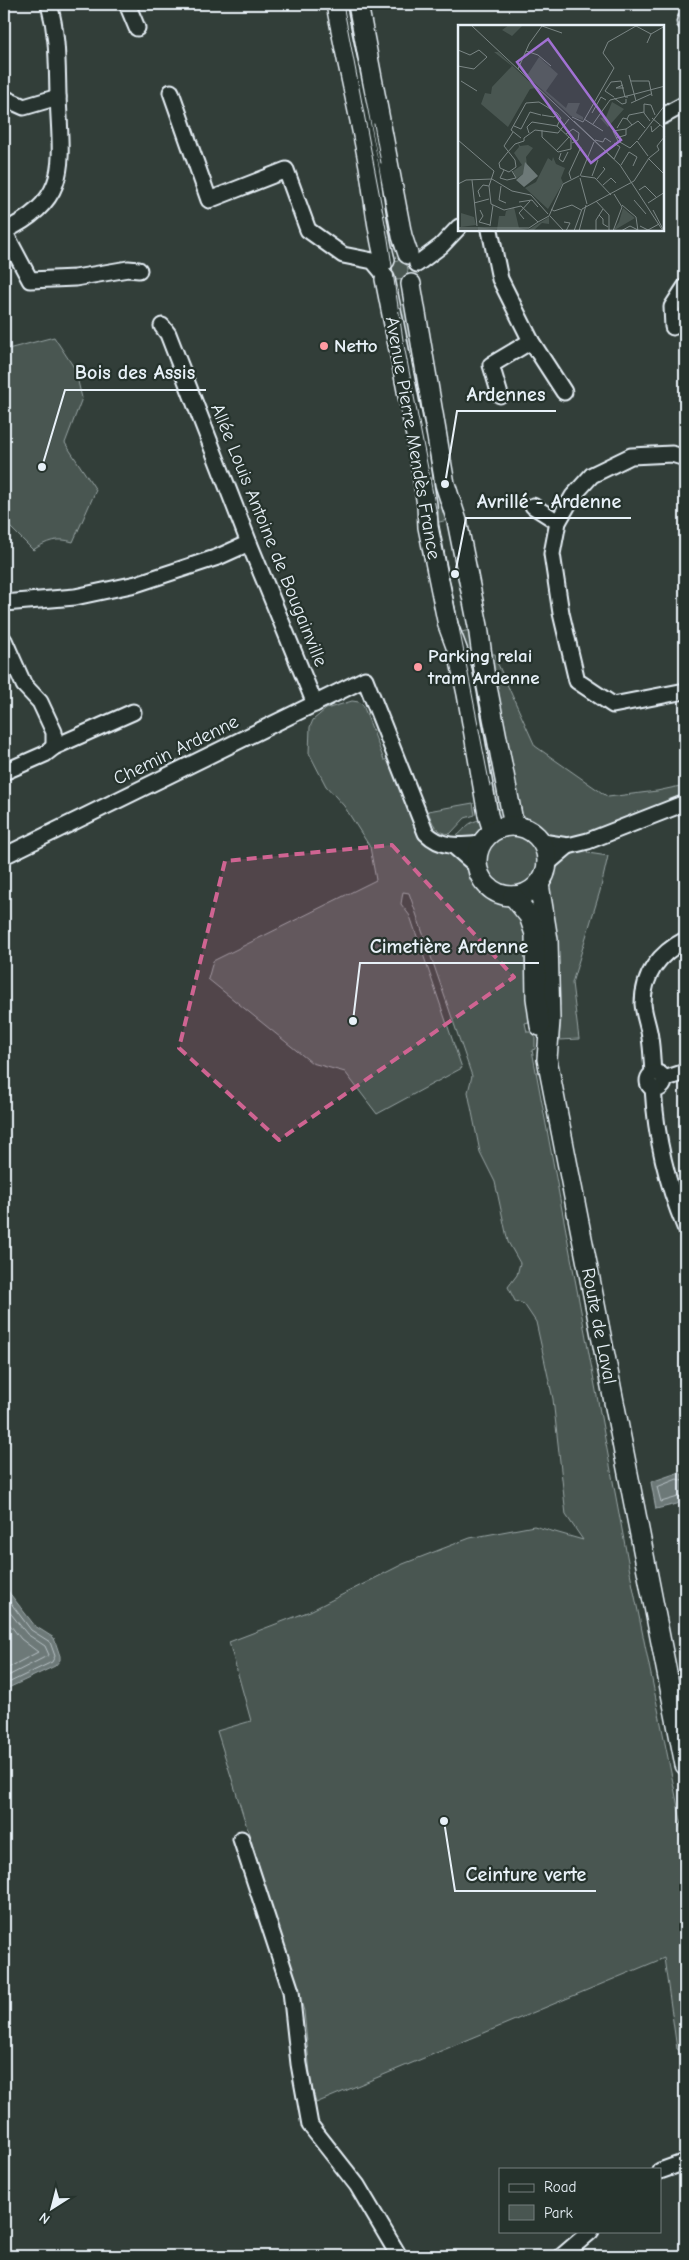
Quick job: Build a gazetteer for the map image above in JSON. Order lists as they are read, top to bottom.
{
  "streets": {
    "main road": ["Avenue Pierre Mendès France", "Route de Laval"],
    "street": ["Allée Louis Antoine de Bougainville", "Chemin Ardenne"]
  },
  "crossings": [
    ["Avenue Pierre Mendès France", "Route de Laval"],
    ["Allée Louis Antoine de Bougainville", "Chemin Ardenne"]
  ],
  "places": [
    "Netto",
    "Bois des Assis",
    "Ardennes",
    "Avrillé - Ardenne",
    "Parking relai tram Ardenne",
    "Cimetière Ardenne",
    "Ceinture verte"
  ],
  "legend": ["Road", "Park"],
  "north": "bottom left"
}
